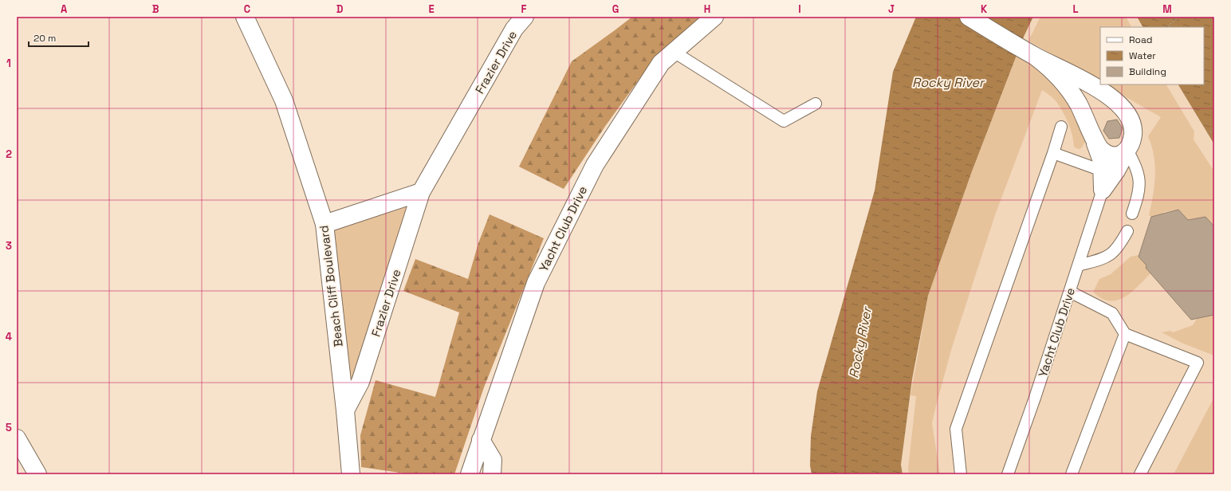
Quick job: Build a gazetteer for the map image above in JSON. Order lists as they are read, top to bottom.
{
  "streets": {
    "street": ["Frazier Drive", "Yacht Club Drive", "Beach Cliff Boulevard"]
  },
  "crossings": [
    ["Frazier Drive", "Beach Cliff Boulevard"]
  ],
  "water": ["Rocky River"],
  "legend": ["Road", "Water", "Building"],
  "scale_bar": "20 m",
  "grid": {
    "columns": [
      "A",
      "B",
      "C",
      "D",
      "E",
      "F",
      "G",
      "H",
      "I",
      "J",
      "K",
      "L",
      "M"
    ],
    "rows": [
      "1",
      "2",
      "3",
      "4",
      "5"
    ]
  }
}
